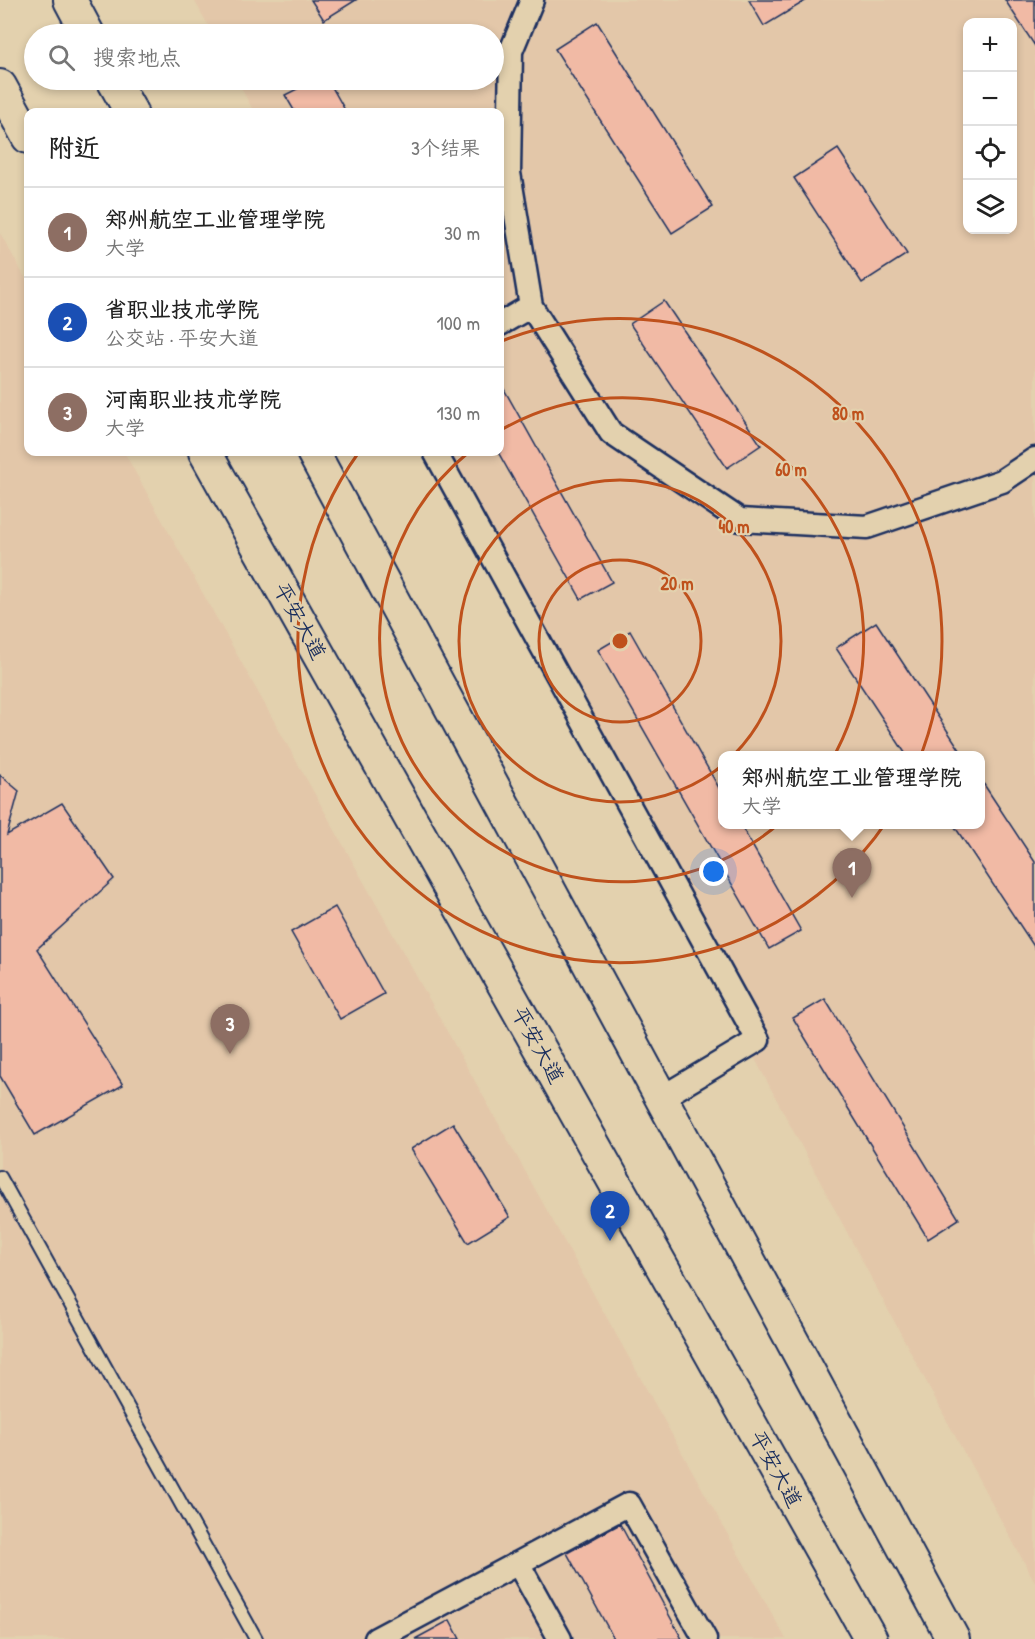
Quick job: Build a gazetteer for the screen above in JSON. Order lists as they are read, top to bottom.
{
  "streets": {
    "main road": ["平安大道"]
  },
  "page": {
    "map_buttons": ["+", "−"],
    "search": "搜索地点",
    "heading": ["附近", "3个结果"],
    "list": [
      {
        "mark": "1",
        "name": "郑州航空工业管理学院",
        "note": "大学",
        "value": "30 m"
      },
      {
        "mark": "2",
        "name": "省职业技术学院",
        "note": "公交站 · 平安大道",
        "value": "100 m"
      },
      {
        "mark": "3",
        "name": "河南职业技术学院",
        "note": "大学",
        "value": "130 m"
      }
    ],
    "popup": ["郑州航空工业管理学院", "大学"],
    "pins": ["1", "3", "2"]
  },
  "rings": [
    "80 m",
    "60 m",
    "40 m",
    "20 m"
  ]
}
